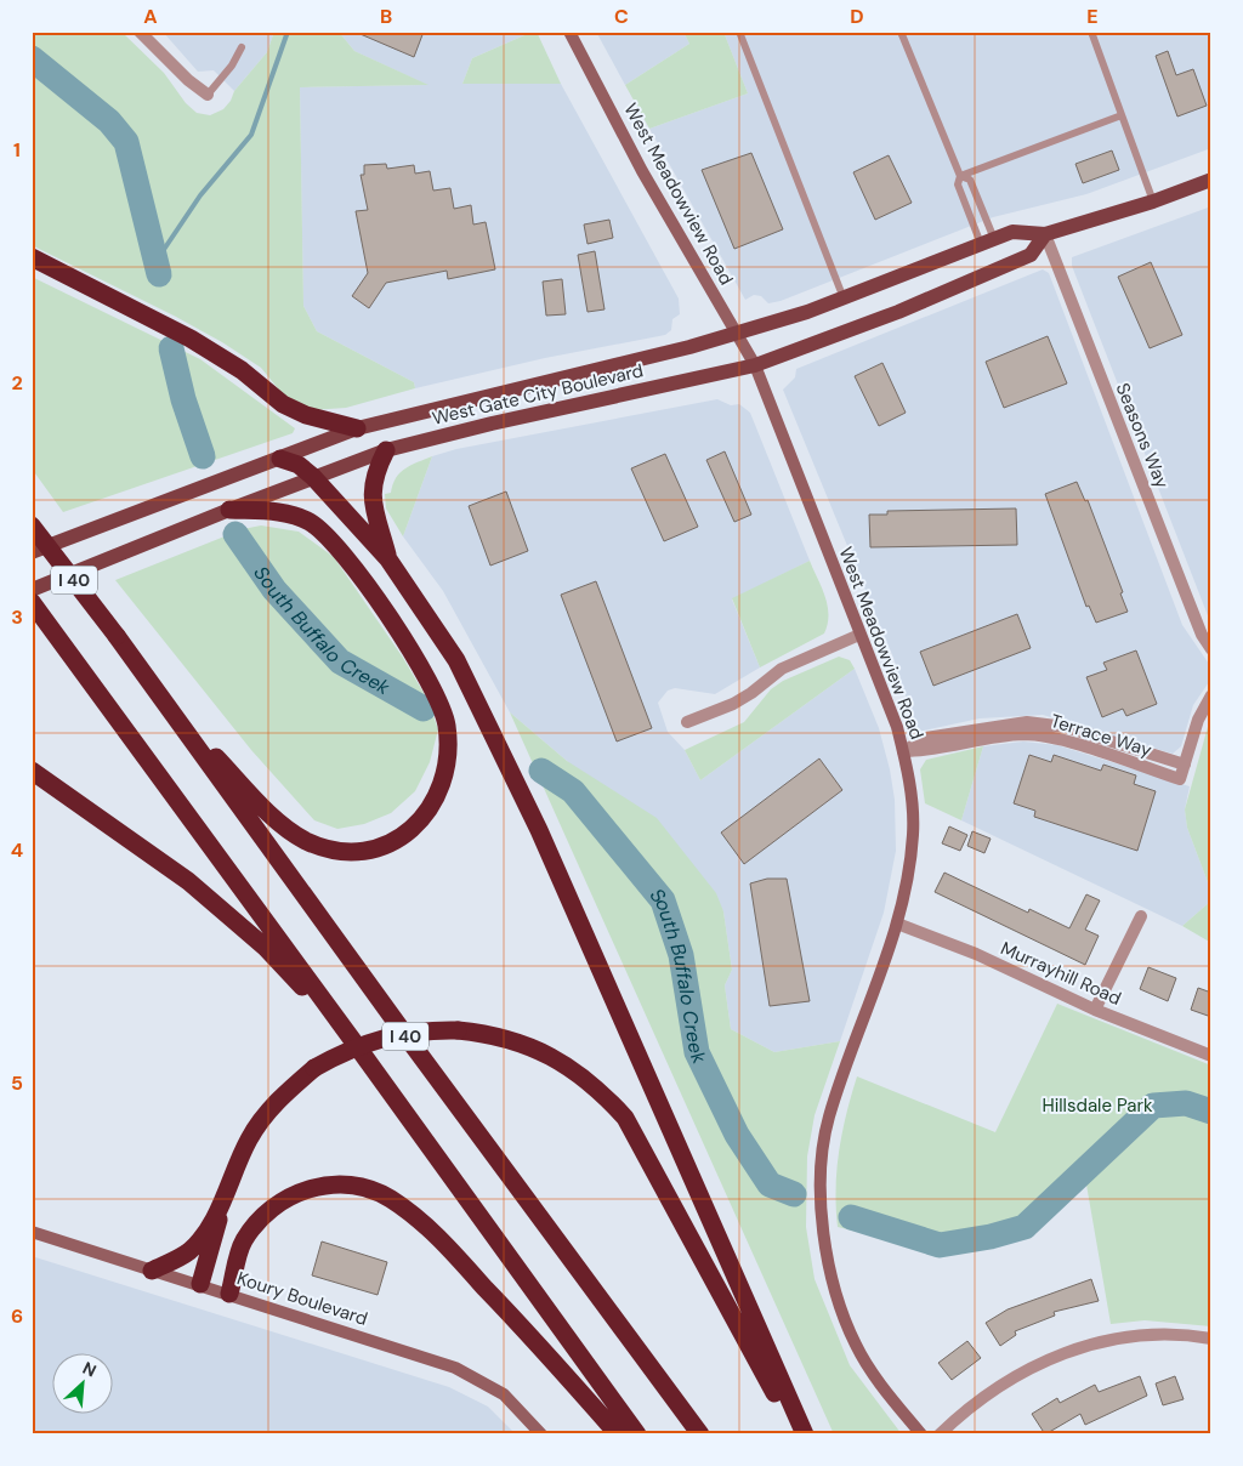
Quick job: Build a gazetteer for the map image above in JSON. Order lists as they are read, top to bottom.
{
  "streets": {
    "highway": ["I 40"],
    "main road": ["West Gate City Boulevard"],
    "street": [
      "West Meadowview Road",
      "Seasons Way",
      "Terrace Way",
      "Murrayhill Road",
      "Koury Boulevard"
    ]
  },
  "crossings": [
    ["West Meadowview Road", "West Gate City Boulevard"],
    ["West Meadowview Road", "Terrace Way"],
    ["West Meadowview Road", "Murrayhill Road"],
    ["West Gate City Boulevard", "Seasons Way"]
  ],
  "water": ["South Buffalo Creek"],
  "parks": ["Hillsdale Park"],
  "north": "top right",
  "grid": {
    "columns": [
      "A",
      "B",
      "C",
      "D",
      "E"
    ],
    "rows": [
      "1",
      "2",
      "3",
      "4",
      "5",
      "6"
    ]
  }
}
